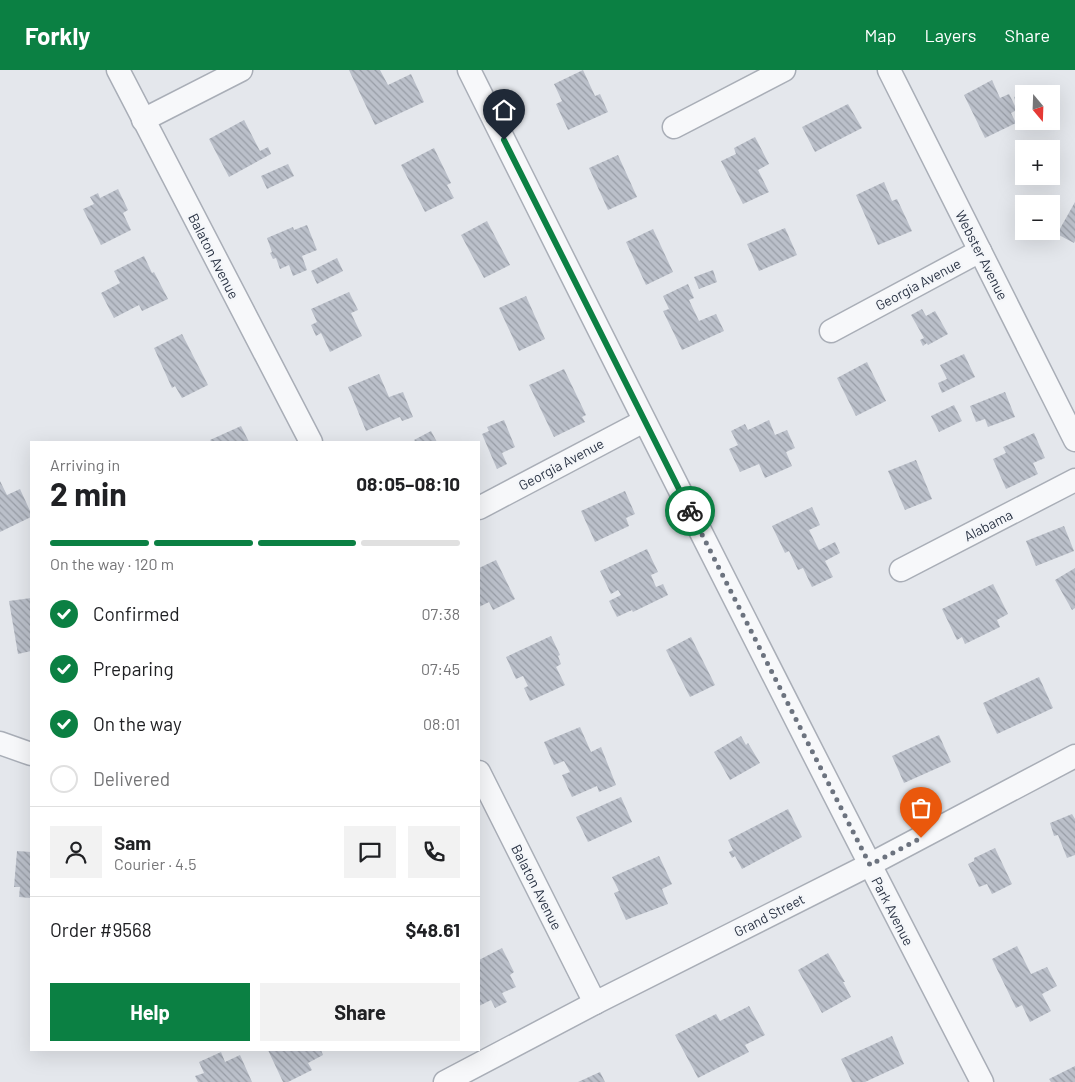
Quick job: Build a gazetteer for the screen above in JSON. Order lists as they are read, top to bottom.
{
  "streets": {
    "street": [
      "Webster Avenue",
      "Balaton Avenue",
      "Georgia Avenue",
      "Alabama",
      "Park Avenue",
      "Grand Street"
    ]
  },
  "crossings": [
    ["Webster Avenue", "Georgia Avenue"],
    ["Balaton Avenue", "Grand Street"],
    ["Georgia Avenue", "Park Avenue"],
    ["Park Avenue", "Grand Street"]
  ],
  "north": "bottom",
  "page": {
    "header": "Forkly",
    "nav": ["Map", "Layers", "Share"],
    "map_buttons": ["+", "−"],
    "heading": ["2 min", "Arriving in", "08:05–08:10"],
    "panel": [
      "Sam",
      "Courier · 4.5",
      "Order #9568",
      "$48.61"
    ],
    "bar": "On the way · 120 m",
    "list": [
      ["Confirmed", "07:38"],
      ["Preparing", "07:45"],
      ["On the way", "08:01"],
      "Delivered"
    ],
    "buttons": ["Help", "Share"]
  }
}
